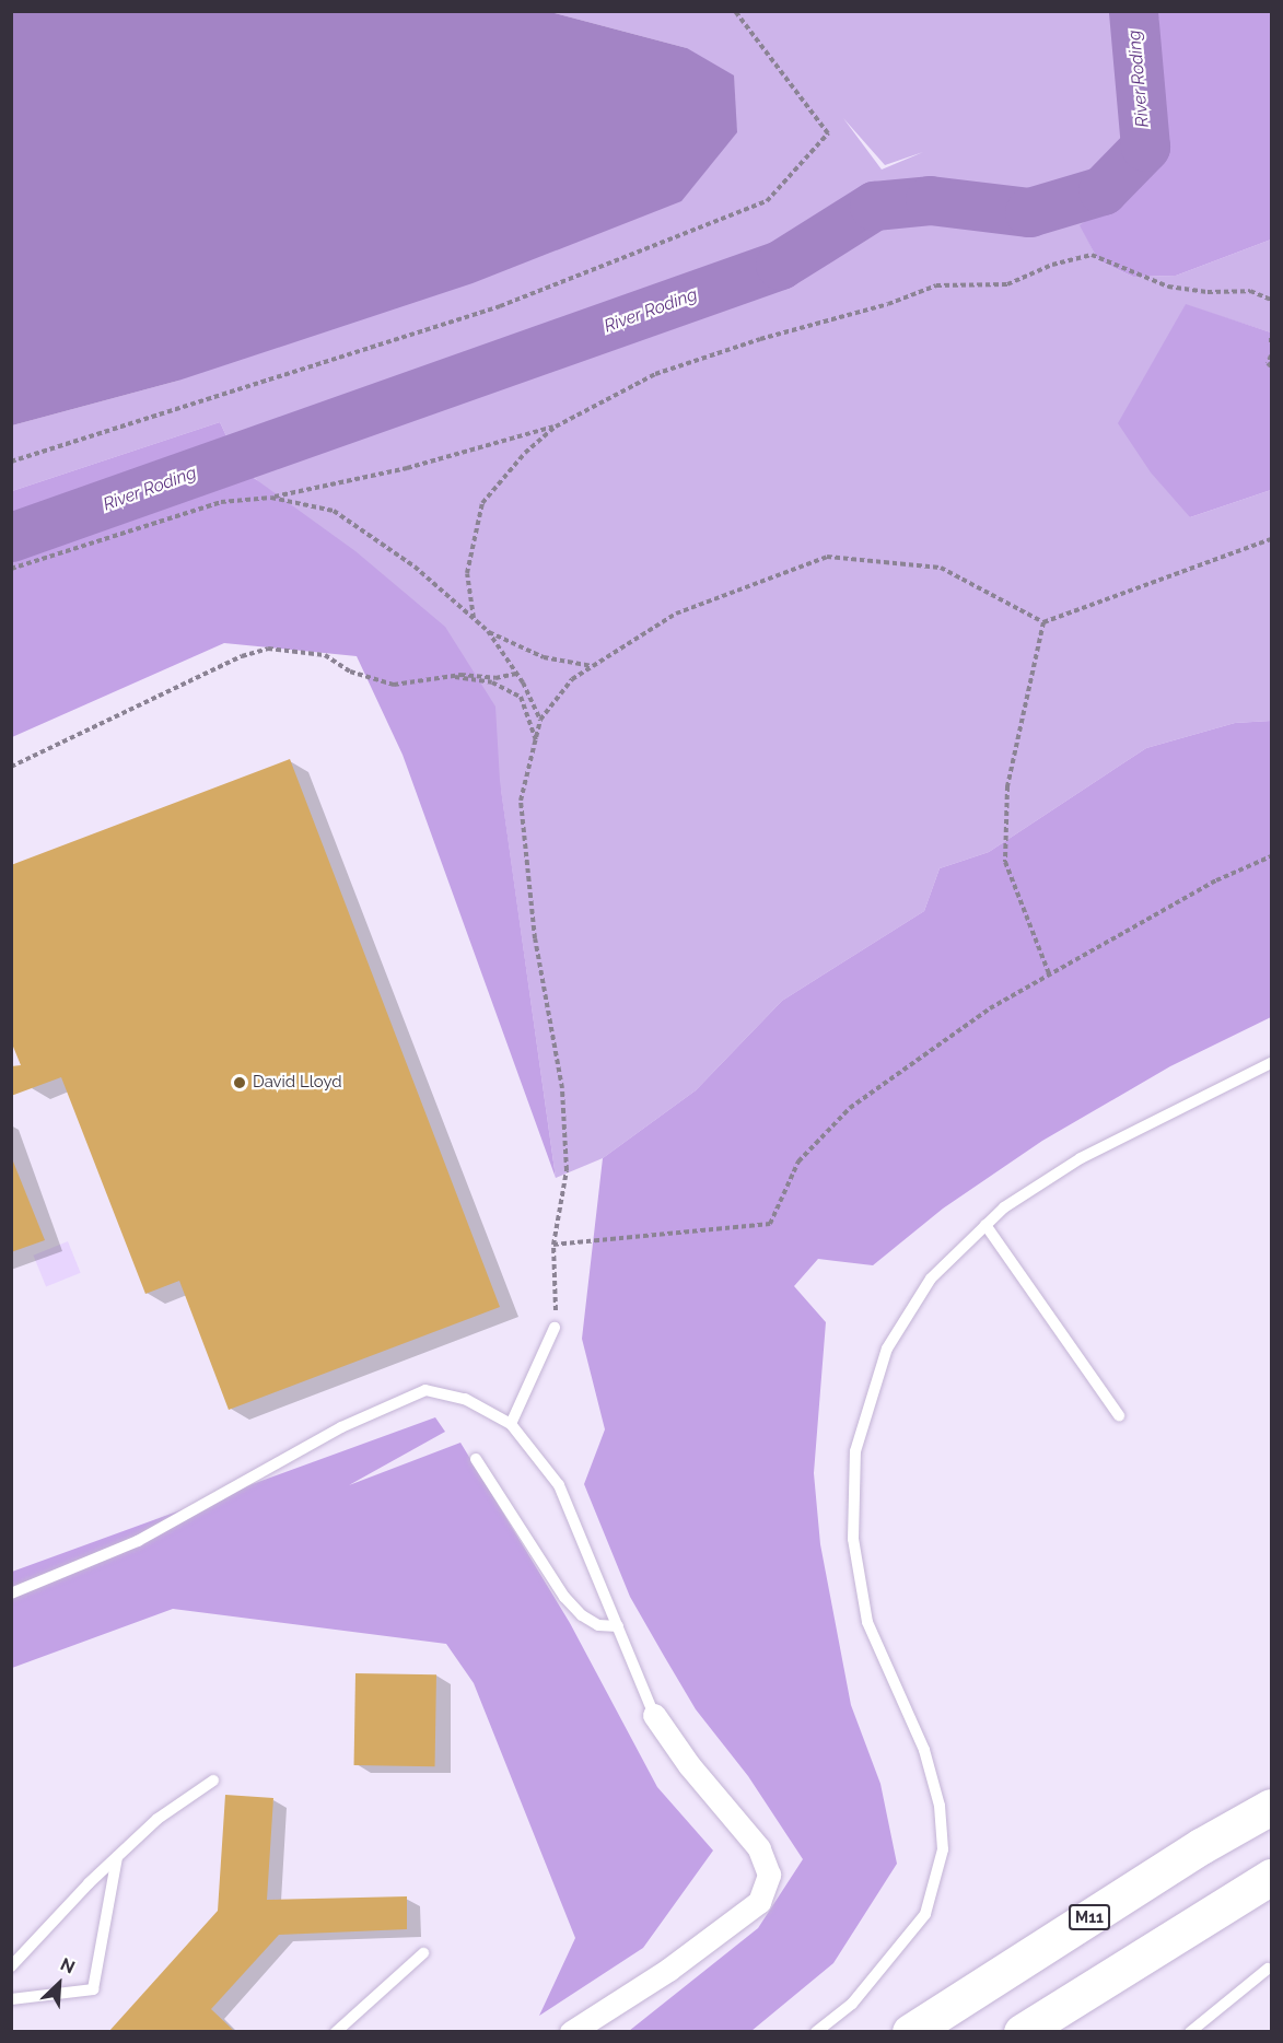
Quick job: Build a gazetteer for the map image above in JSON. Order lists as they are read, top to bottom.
{
  "streets": {
    "highway": ["M11"]
  },
  "water": ["River Roding"],
  "places": ["David Lloyd"],
  "north": "top right"
}
